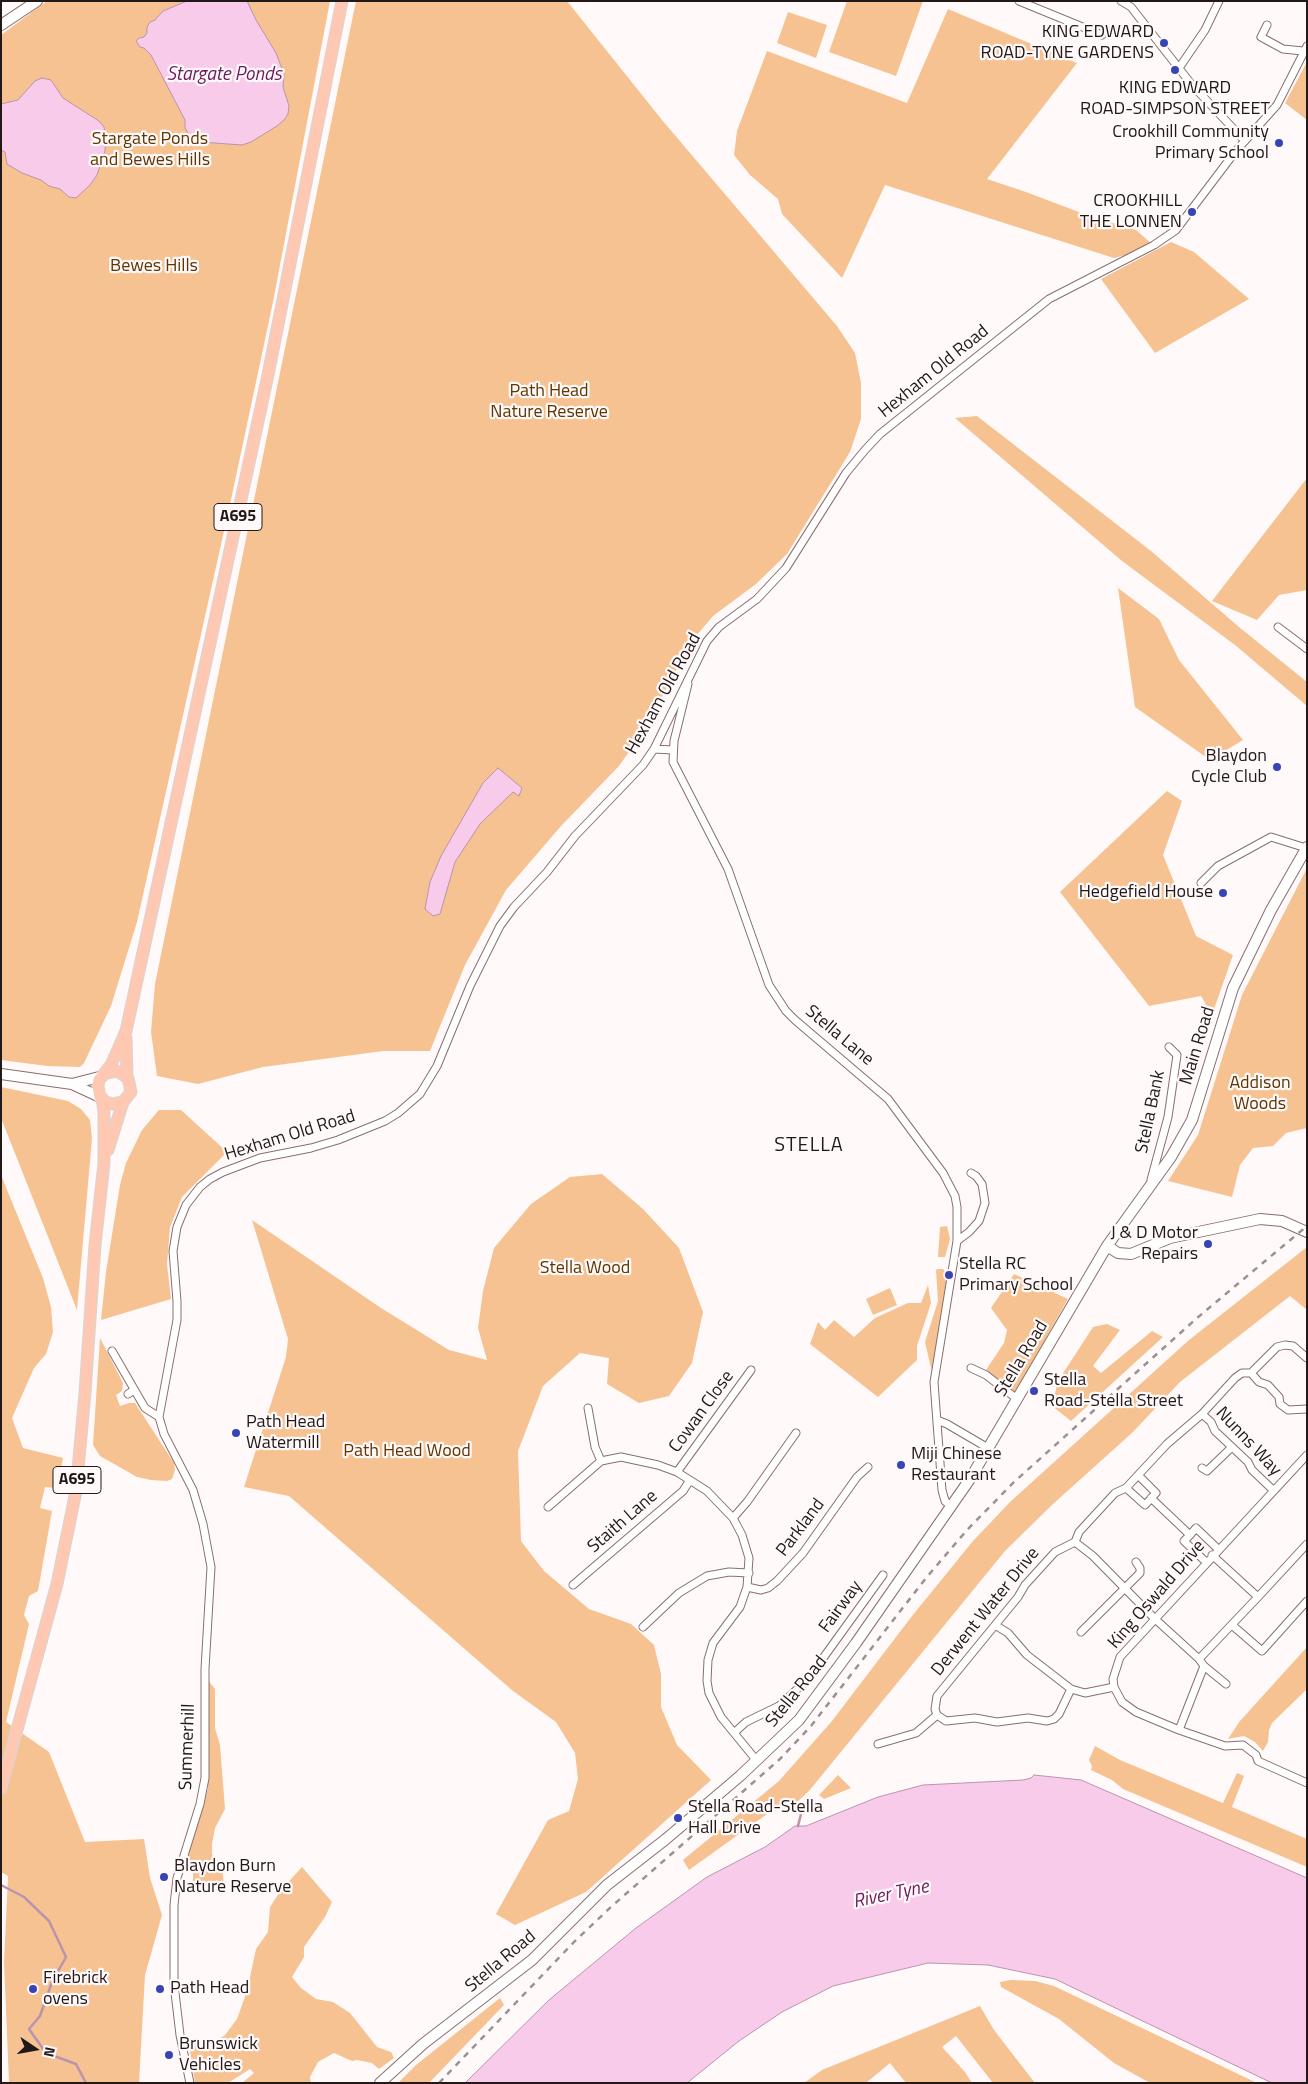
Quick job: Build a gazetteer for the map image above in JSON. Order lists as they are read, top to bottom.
{
  "streets": {
    "main road": ["A695", "Main Road", "Stella Road"],
    "street": [
      "Hexham Old Road",
      "Stella Lane",
      "Stella Bank",
      "Cowan Close",
      "Nunns Way",
      "Staith Lane",
      "Parkland",
      "King Oswald Drive",
      "Fairway",
      "Derwent Water Drive",
      "Summerhill"
    ]
  },
  "crossings": [
    ["Hexham Old Road", "Stella Lane"],
    ["Hexham Old Road", "Summerhill"],
    ["Stella Lane", "Stella Road"],
    ["Main Road", "Stella Bank"],
    ["Main Road", "Stella Road"],
    ["Nunns Way", "King Oswald Drive"],
    ["Nunns Way", "Derwent Water Drive"]
  ],
  "districts": ["STELLA"],
  "water": ["Stargate Ponds", "River Tyne"],
  "parks": [
    "Stargate Ponds and Bewes Hills",
    "Bewes Hills",
    "Path Head Nature Reserve",
    "Addison Woods",
    "Stella Wood",
    "Path Head Wood"
  ],
  "places": [
    "KING EDWARD ROAD-TYNE GARDENS",
    "KING EDWARD ROAD-SIMPSON STREET",
    "Crookhill Community Primary School",
    "CROOKHILL THE LONNEN",
    "Blaydon Cycle Club",
    "Hedgefield House",
    "J & D Motor Repairs",
    "Stella RC Primary School",
    "Stella Road-Stella Street",
    "Path Head Watermill",
    "Miji Chinese Restaurant",
    "Stella Road-Stella Hall Drive",
    "Blaydon Burn Nature Reserve",
    "Firebrick ovens",
    "Path Head",
    "Brunswick Vehicles"
  ],
  "north": "right"
}
